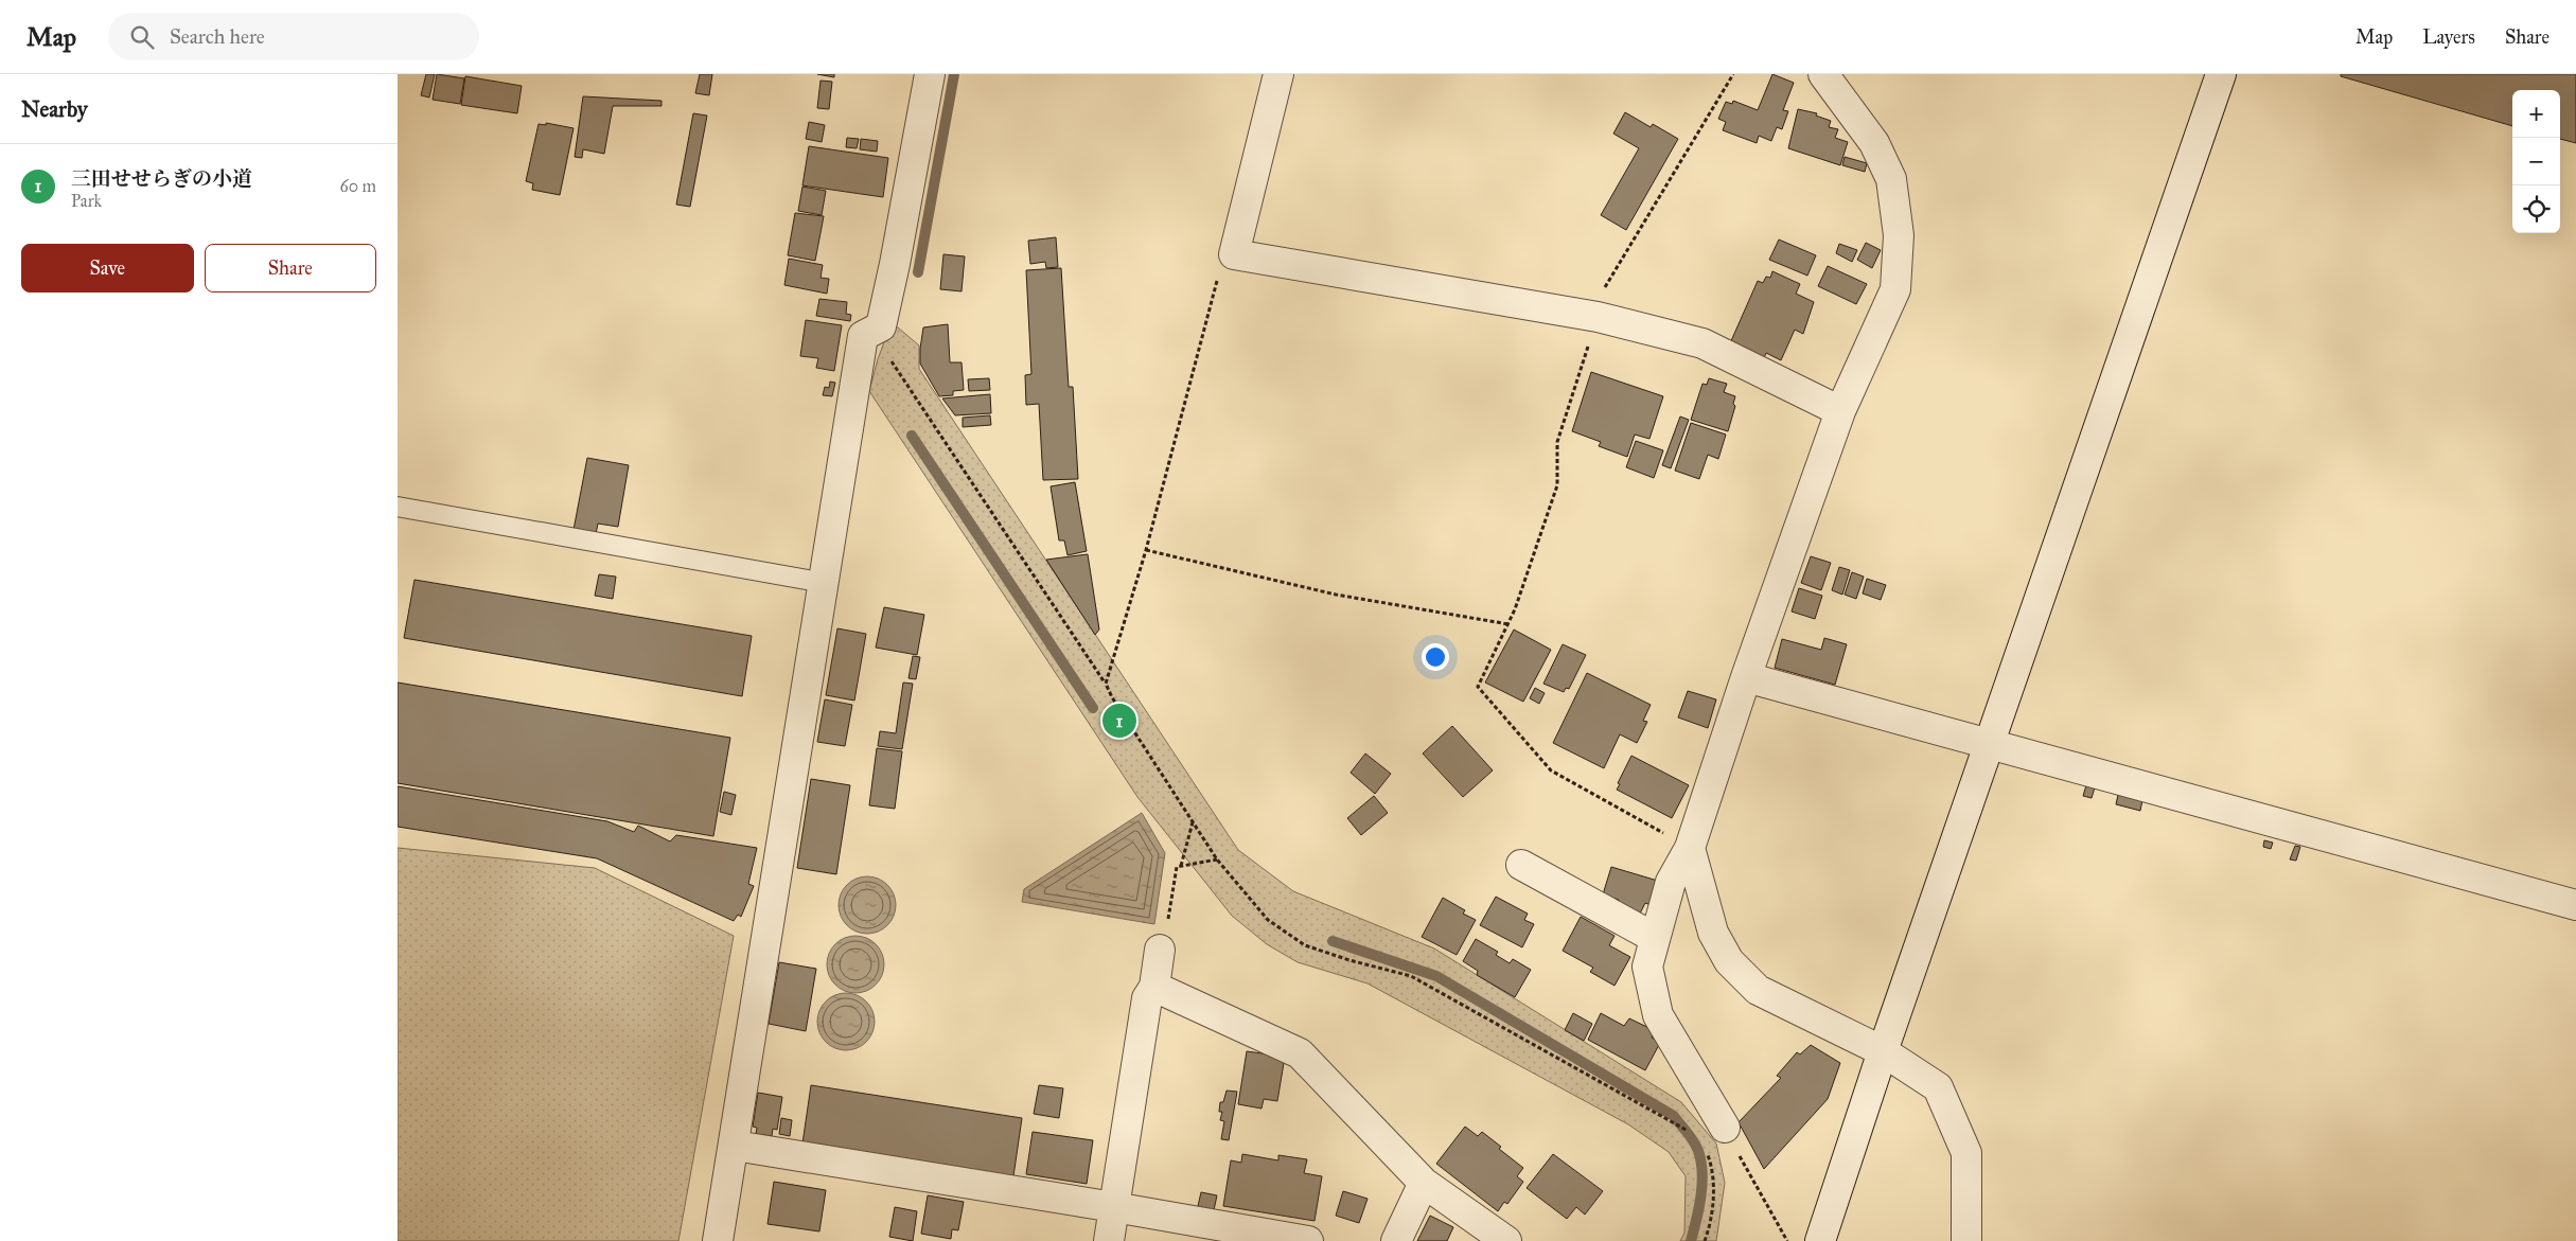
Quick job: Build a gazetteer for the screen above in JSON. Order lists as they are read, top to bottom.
{
  "page": {
    "header": "Map",
    "search": "Search here",
    "nav": ["Map", "Layers", "Share"],
    "heading": "Nearby",
    "map_buttons": ["+", "−"],
    "list": [
      {
        "mark": "1",
        "name": "三田せせらぎの小道",
        "note": "Park",
        "value": "60 m"
      }
    ],
    "buttons": ["Save", "Share"],
    "pins": "1"
  }
}
